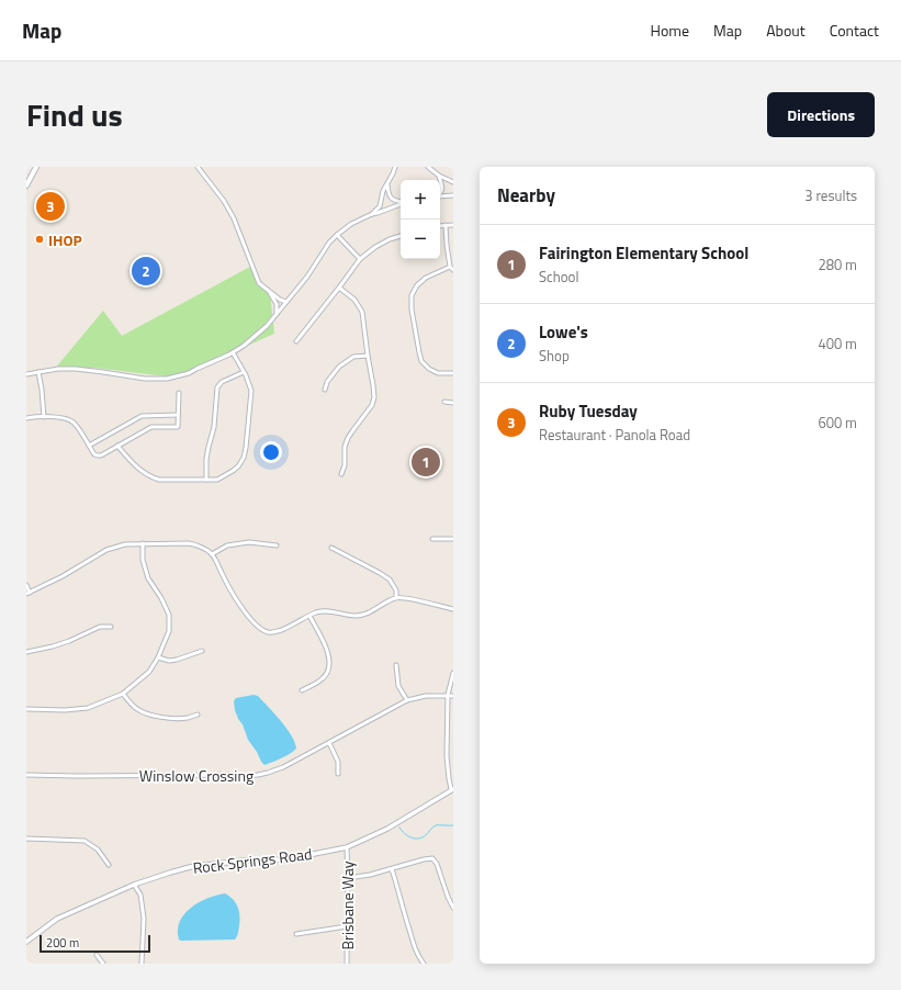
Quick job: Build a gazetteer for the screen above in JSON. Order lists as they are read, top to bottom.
{
  "streets": {
    "street": ["Winslow Crossing", "Rock Springs Road", "Brisbane Way"]
  },
  "crossings": [
    ["Rock Springs Road", "Brisbane Way"]
  ],
  "places": ["IHOP"],
  "scale_bar": "200 m",
  "page": {
    "header": "Map",
    "nav": [
      "Home",
      "Map",
      "About",
      "Contact"
    ],
    "title": "Find us",
    "buttons": "Directions",
    "heading": ["Nearby", "3 results"],
    "map_buttons": ["+", "−"],
    "pins": ["3", "2", "1"],
    "list": [
      {
        "mark": "1",
        "name": "Fairington Elementary School",
        "note": "School",
        "value": "280 m"
      },
      {
        "mark": "2",
        "name": "Lowe's",
        "note": "Shop",
        "value": "400 m"
      },
      {
        "mark": "3",
        "name": "Ruby Tuesday",
        "note": "Restaurant · Panola Road",
        "value": "600 m"
      }
    ],
    "scale": "200 m"
  }
}
